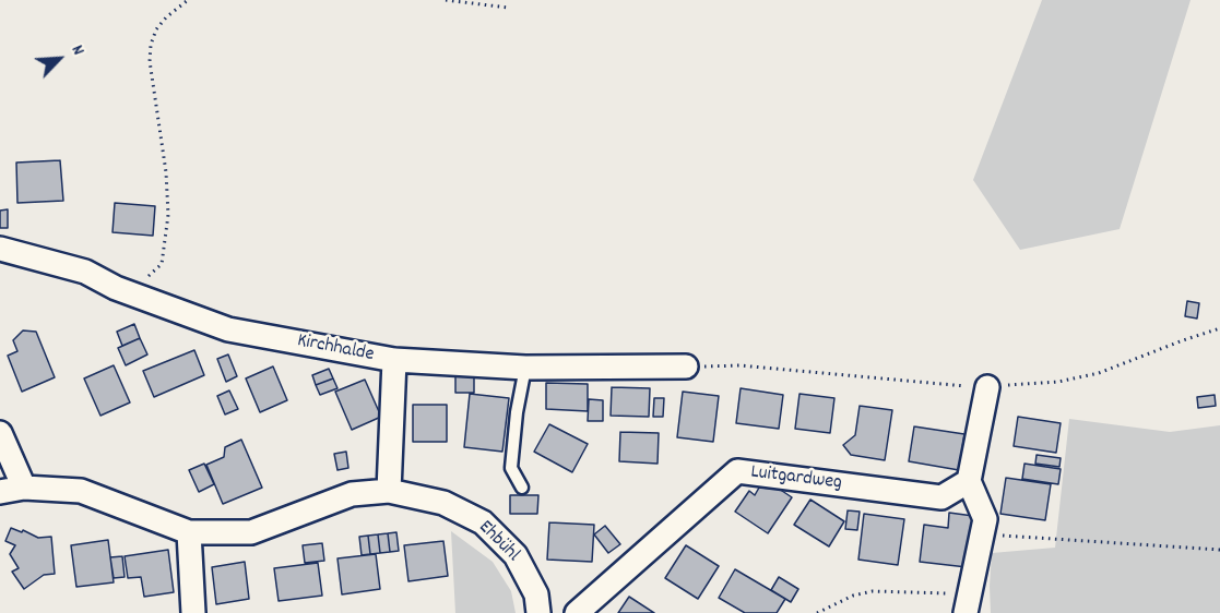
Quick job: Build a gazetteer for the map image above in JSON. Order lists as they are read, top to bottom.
{
  "streets": {
    "street": ["Kirchhalde", "Luitgardweg", "Ehbühl"]
  },
  "north": "top right"
}
